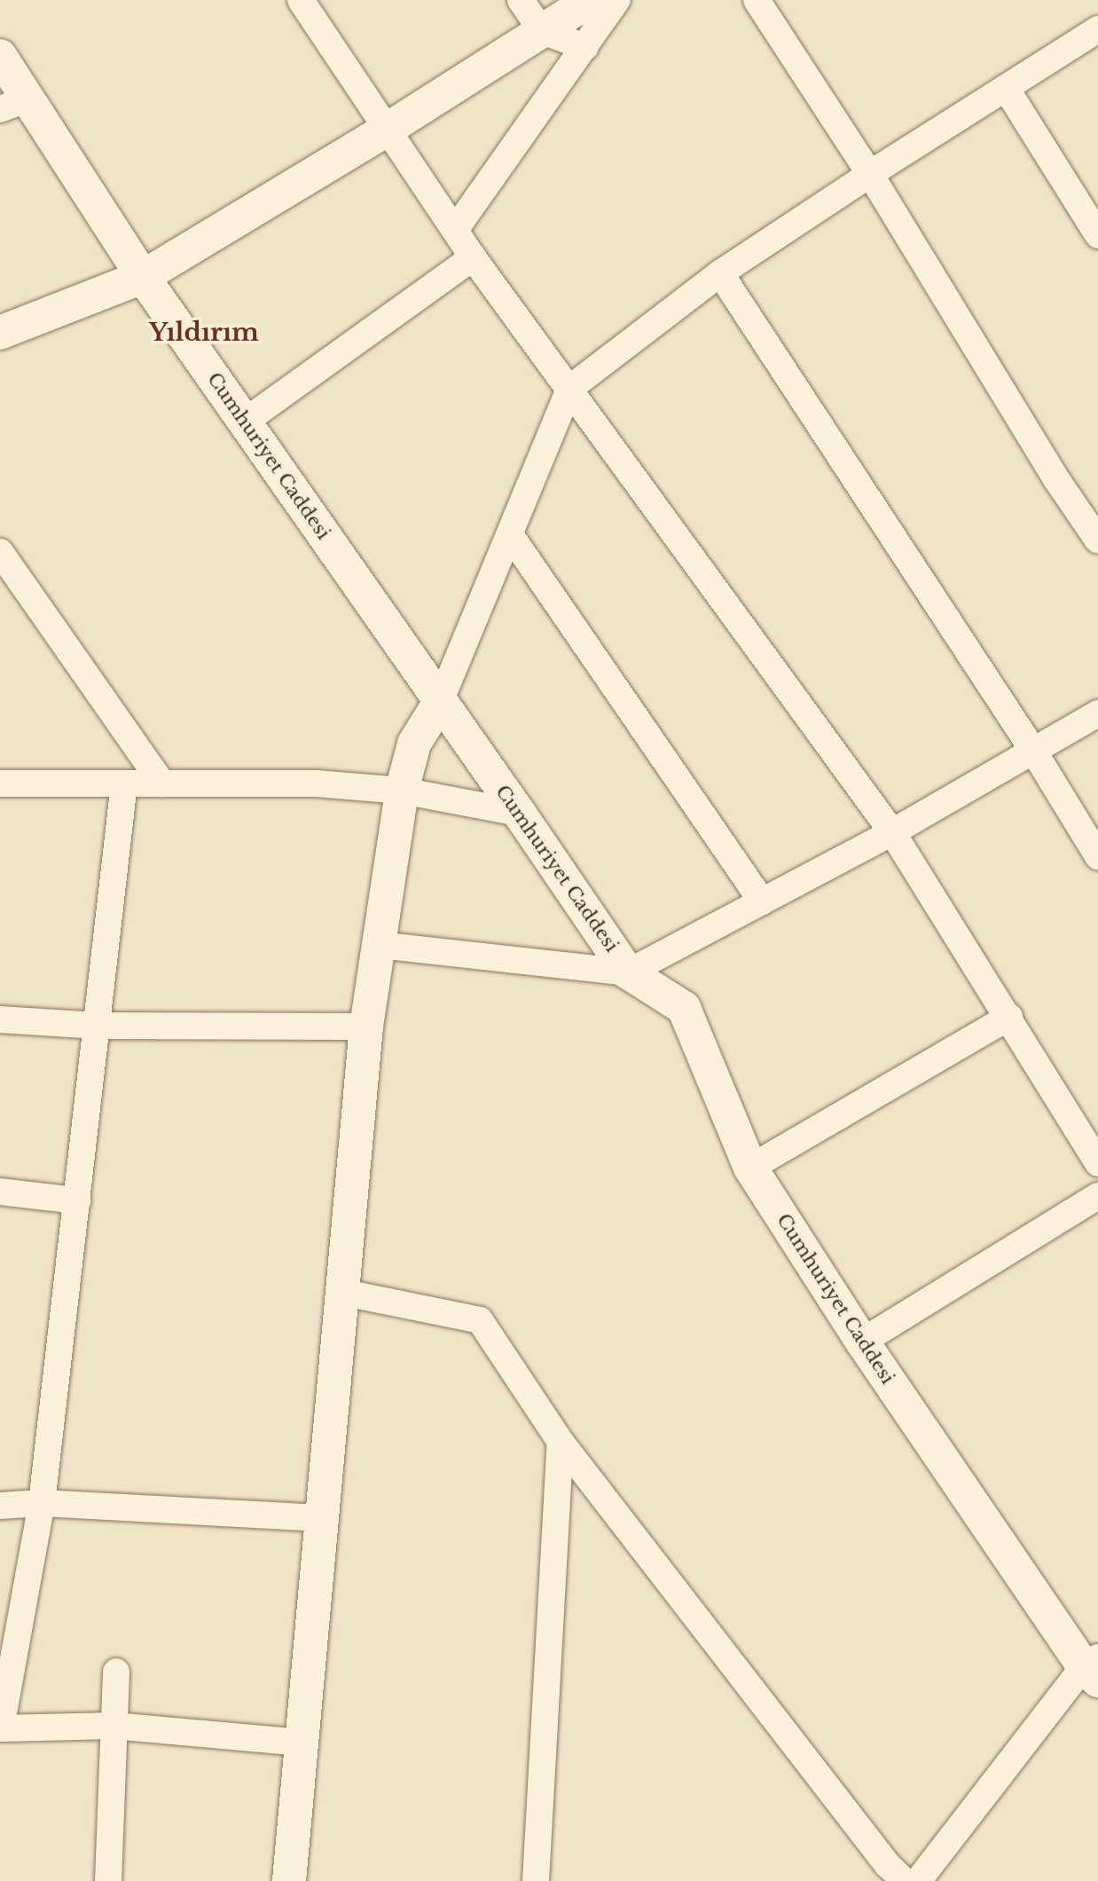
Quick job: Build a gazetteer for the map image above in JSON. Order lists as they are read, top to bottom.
{
  "streets": {
    "main road": ["Cumhuriyet Caddesi"]
  },
  "districts": ["Yıldırım"]
}
